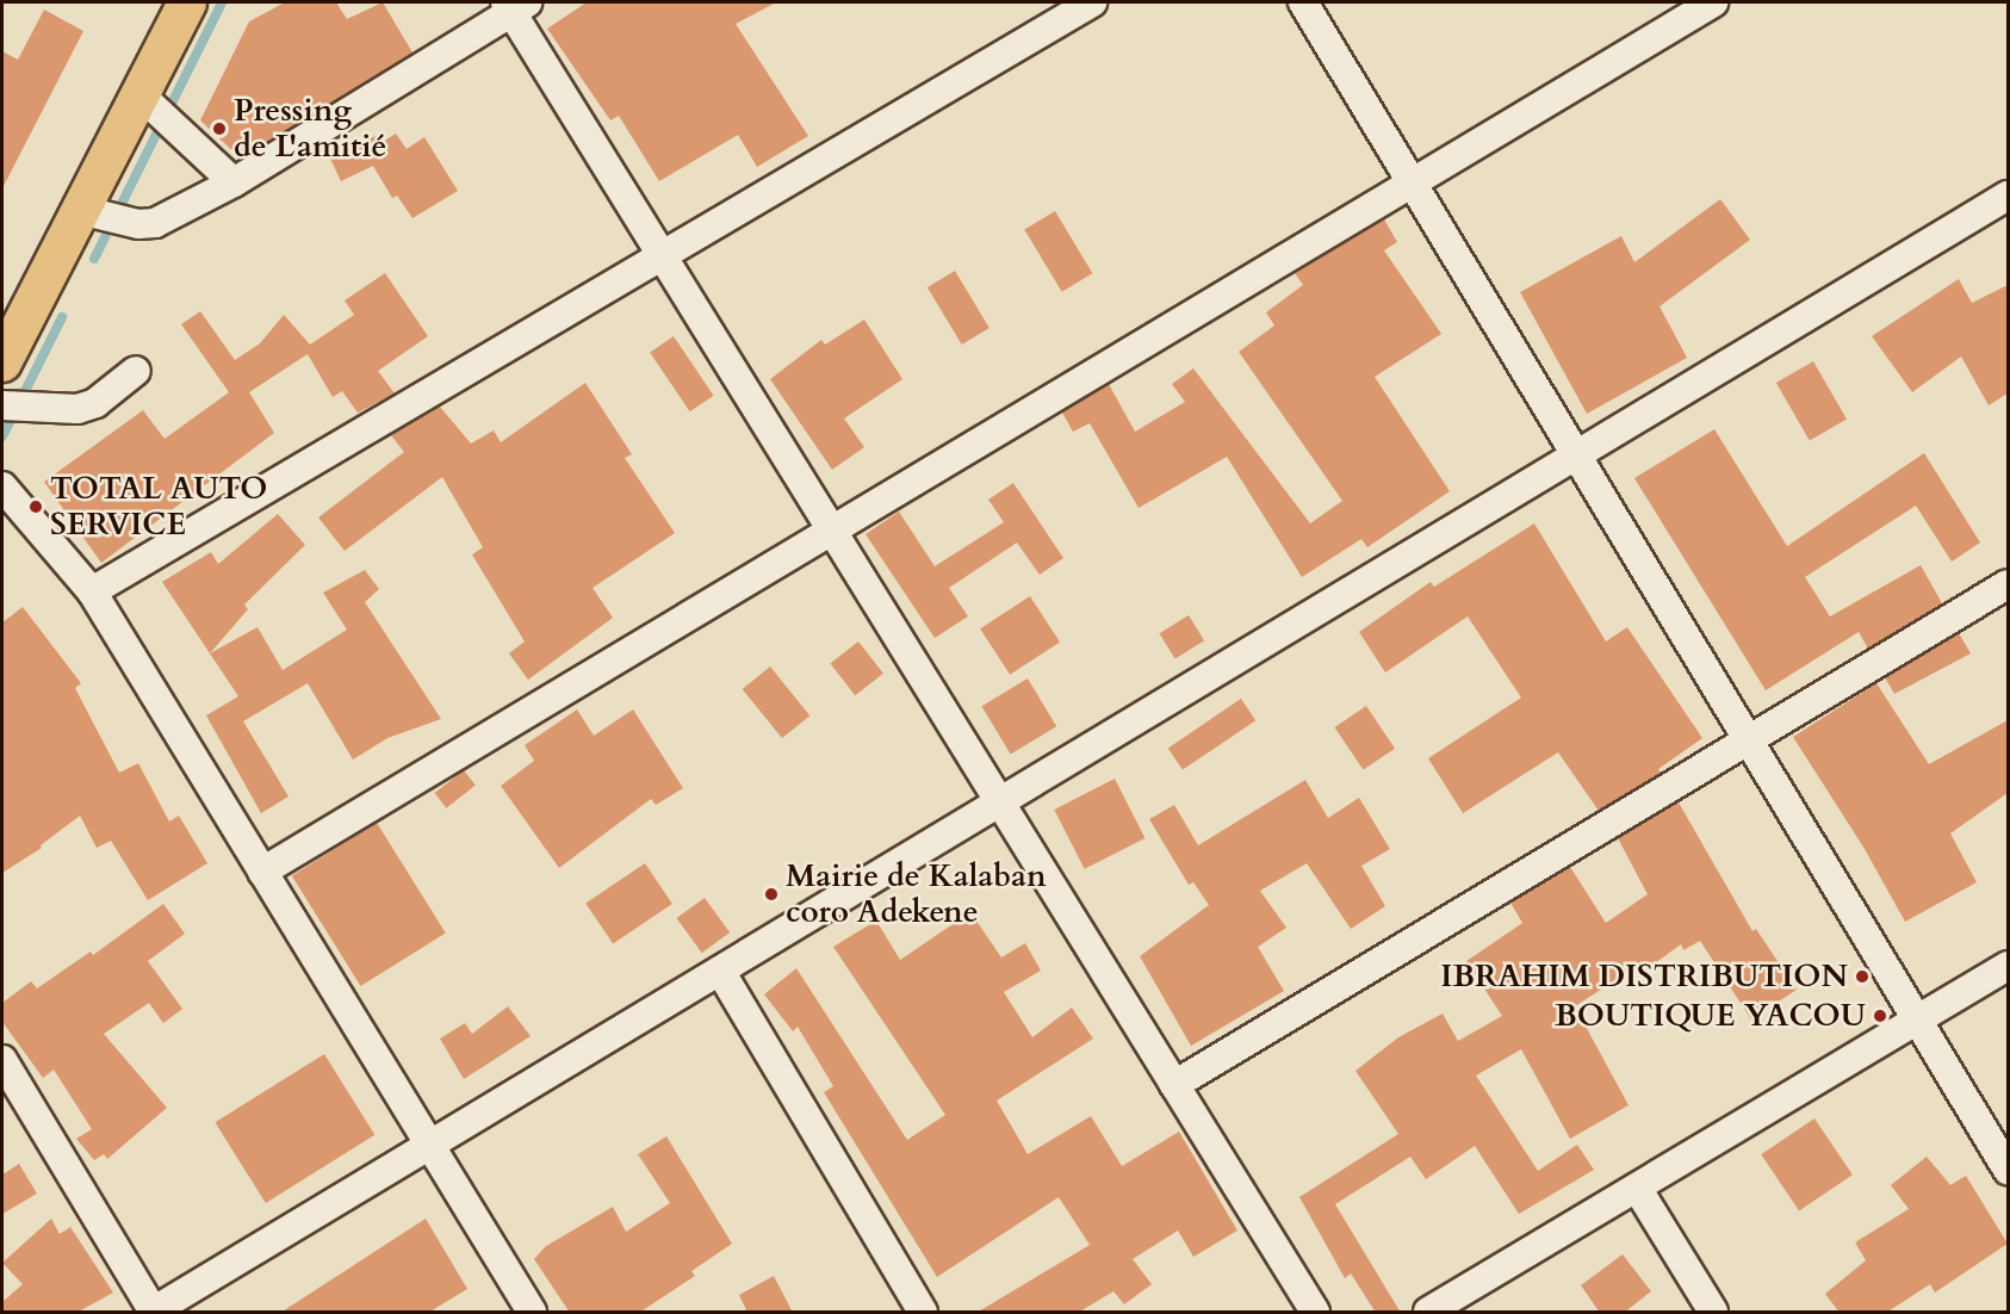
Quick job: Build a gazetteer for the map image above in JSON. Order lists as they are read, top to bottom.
{
  "places": [
    "Pressing de L'amitié",
    "TOTAL AUTO SERVICE",
    "Mairie de Kalaban coro Adekene",
    "IBRAHIM DISTRIBUTION",
    "BOUTIQUE YACOU"
  ]
}
